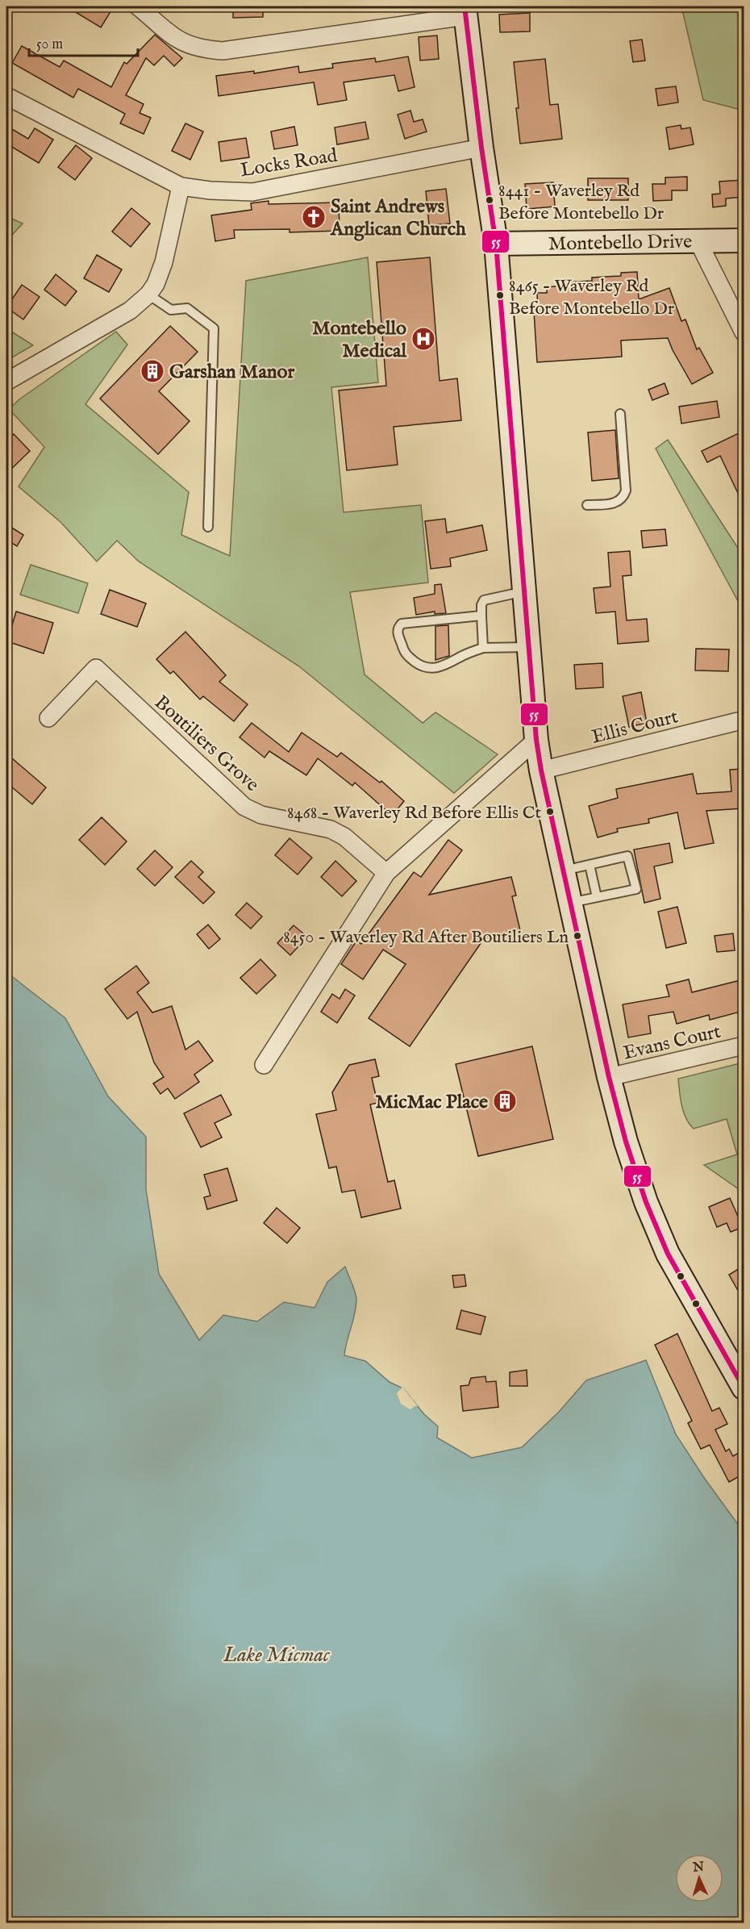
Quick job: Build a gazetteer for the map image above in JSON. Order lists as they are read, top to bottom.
{
  "streets": {
    "main road": ["Montebello Drive"],
    "street": [
      "Locks Road",
      "Ellis Court",
      "Boutiliers Grove",
      "Evans Court"
    ]
  },
  "water": ["Lake Micmac"],
  "places": {
    "other": [
      "8441 - Waverley Rd Before Montebello Dr",
      "8465 - Waverley Rd Before Montebello Dr",
      "8468 - Waverley Rd Before Ellis Ct",
      "8450 - Waverley Rd After Boutiliers Ln"
    ],
    "church": ["Saint Andrews Anglican Church"],
    "hospital": ["Montebello Medical"],
    "building": ["Garshan Manor", "MicMac Place"]
  },
  "lines": ["transit line 55"],
  "scale_bar": "50 m",
  "north": "top"
}
